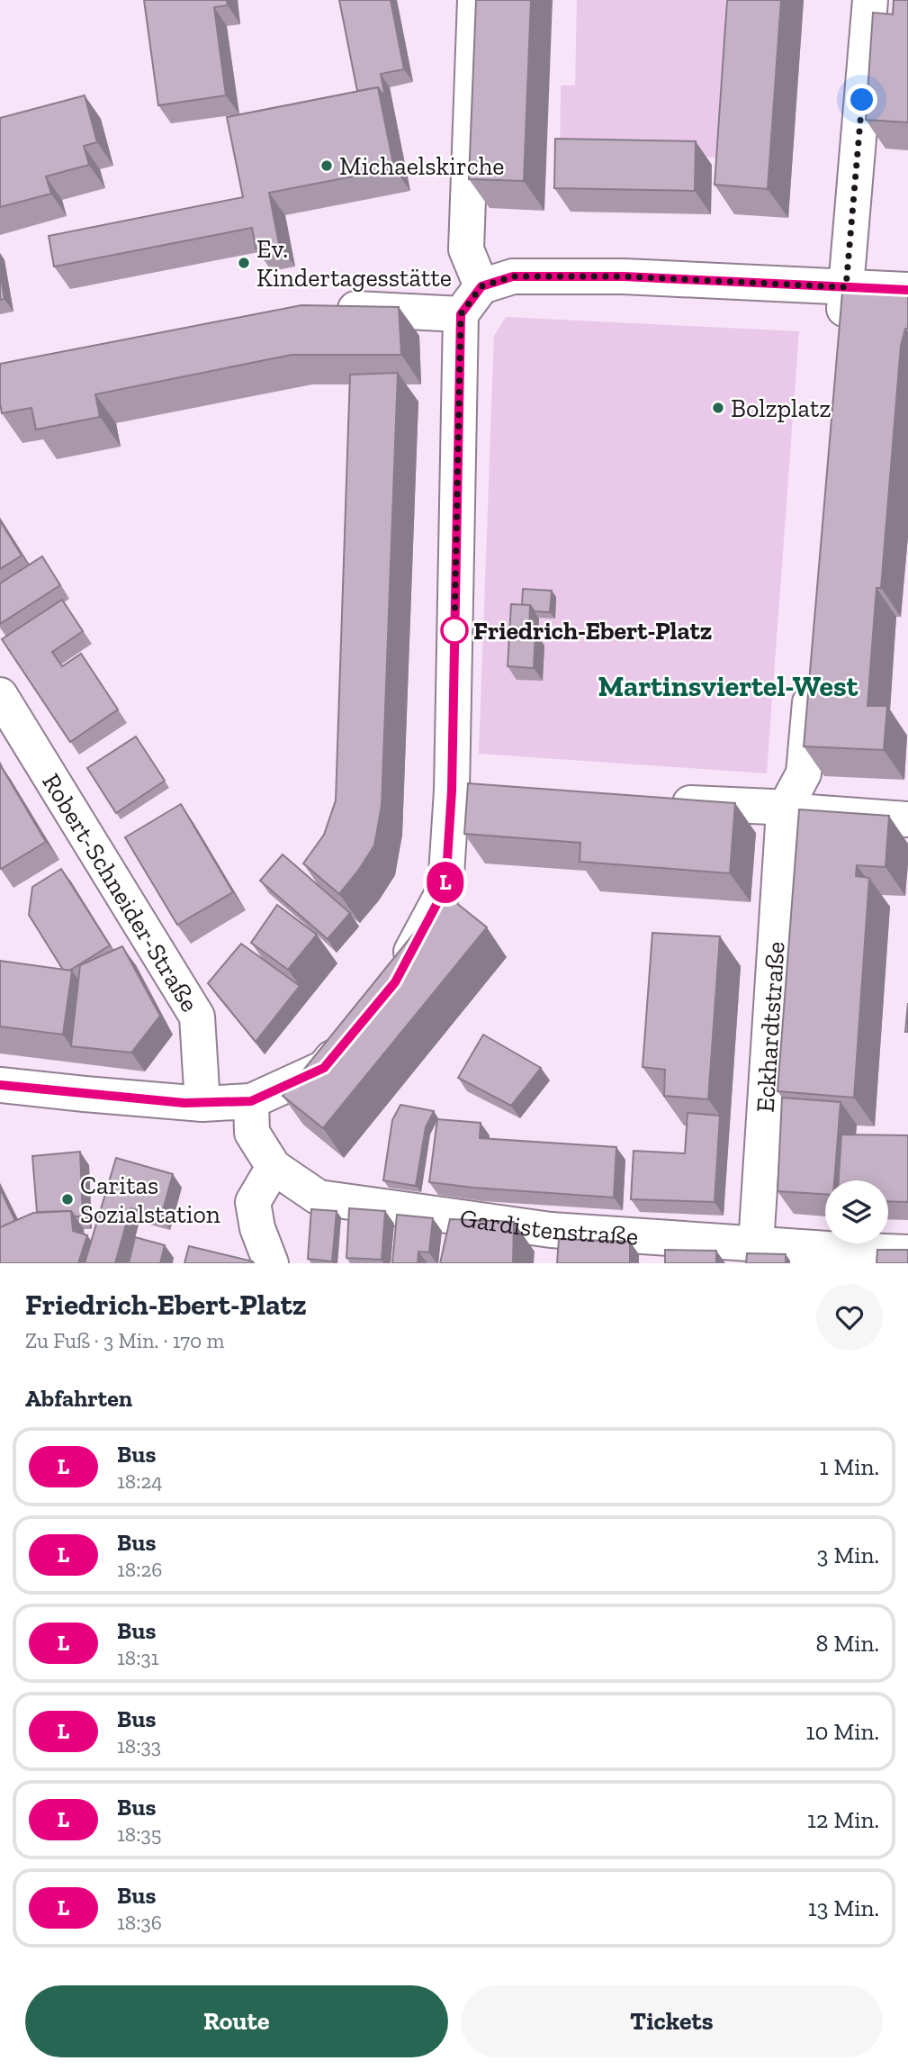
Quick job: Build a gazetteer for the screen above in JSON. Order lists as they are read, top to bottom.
{
  "streets": {
    "street": ["Robert-Schneider-Straße", "Eckhardtstraße", "Gardistenstraße"]
  },
  "crossings": [
    ["Eckhardtstraße", "Gardistenstraße"]
  ],
  "districts": ["Martinsviertel-West"],
  "places": [
    "Michaelskirche",
    "Ev. Kindertagesstätte",
    "Bolzplatz",
    "Friedrich-Ebert-Platz",
    "Caritas Sozialstation"
  ],
  "lines": ["bus line L"],
  "page": {
    "on_map": "L",
    "heading": [
      ["Friedrich-Ebert-Platz", "Zu Fuß · 3 Min. · 170 m"],
      "Abfahrten"
    ],
    "list": [
      {
        "mark": "L",
        "name": "Bus",
        "note": "18:24",
        "value": "1 Min."
      },
      {
        "mark": "L",
        "name": "Bus",
        "note": "18:26",
        "value": "3 Min."
      },
      {
        "mark": "L",
        "name": "Bus",
        "note": "18:31",
        "value": "8 Min."
      },
      {
        "mark": "L",
        "name": "Bus",
        "note": "18:33",
        "value": "10 Min."
      },
      {
        "mark": "L",
        "name": "Bus",
        "note": "18:35",
        "value": "12 Min."
      },
      {
        "mark": "L",
        "name": "Bus",
        "note": "18:36",
        "value": "13 Min."
      }
    ],
    "buttons": ["Route", "Tickets"]
  }
}
